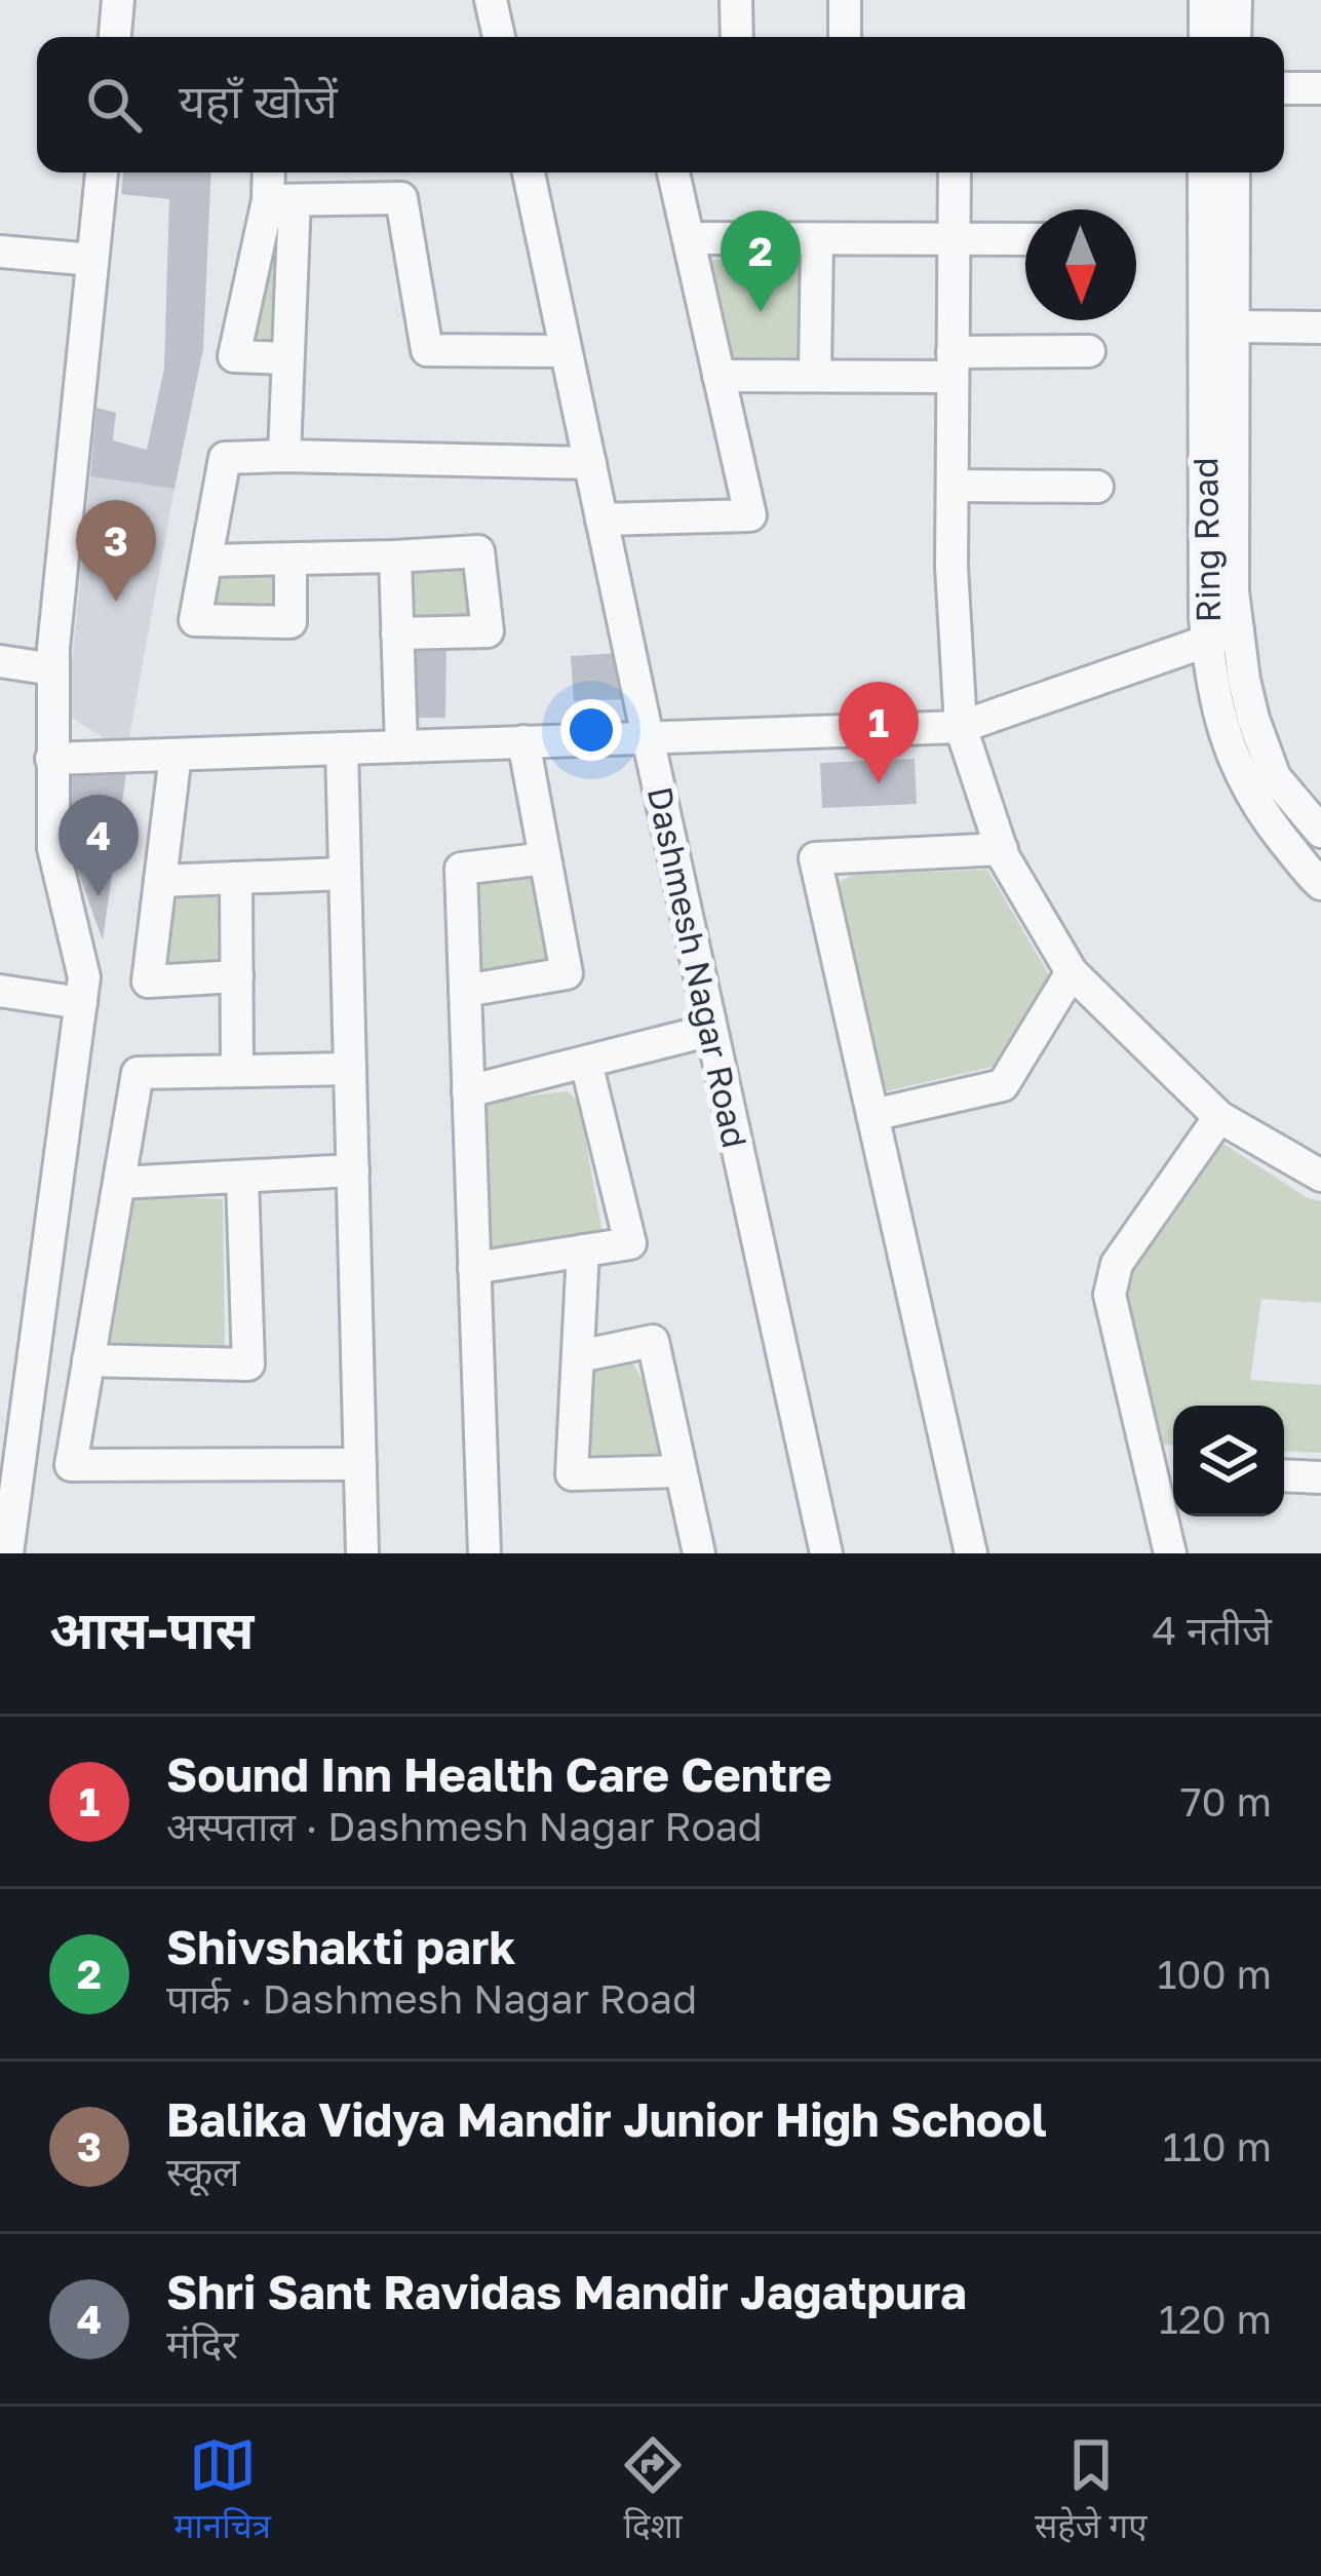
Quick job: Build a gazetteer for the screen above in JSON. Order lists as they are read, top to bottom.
{
  "streets": {
    "street": ["Ring Road", "Dashmesh Nagar Road"]
  },
  "north": "bottom",
  "page": {
    "search": "यहाँ खोजें",
    "pins": [
      "2",
      "3",
      "1",
      "4"
    ],
    "heading": ["आस-पास", "4 नतीजे"],
    "list": [
      {
        "mark": "1",
        "name": "Sound Inn Health Care Centre",
        "note": "अस्पताल · Dashmesh Nagar Road",
        "value": "70 m"
      },
      {
        "mark": "2",
        "name": "Shivshakti park",
        "note": "पार्क · Dashmesh Nagar Road",
        "value": "100 m"
      },
      {
        "mark": "3",
        "name": "Balika Vidya Mandir Junior High School",
        "note": "स्कूल",
        "value": "110 m"
      },
      {
        "mark": "4",
        "name": "Shri Sant Ravidas Mandir Jagatpura",
        "note": "मंदिर",
        "value": "120 m"
      }
    ],
    "nav": ["मानचित्र", "दिशा", "सहेजे गए"]
  }
}
